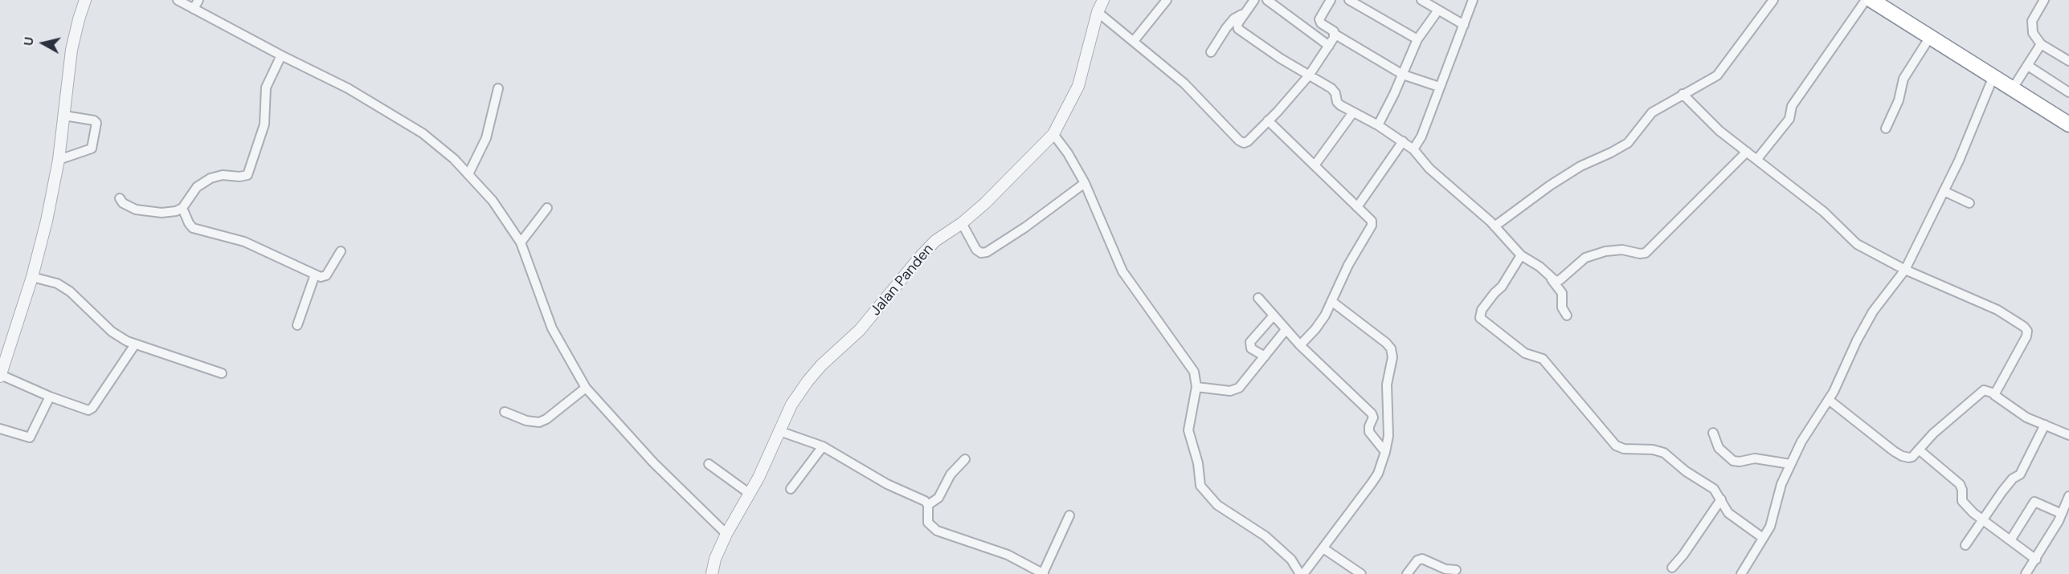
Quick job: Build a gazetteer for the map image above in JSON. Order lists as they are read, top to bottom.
{
  "streets": {
    "street": ["Jalan Panden"]
  },
  "north": "left"
}
